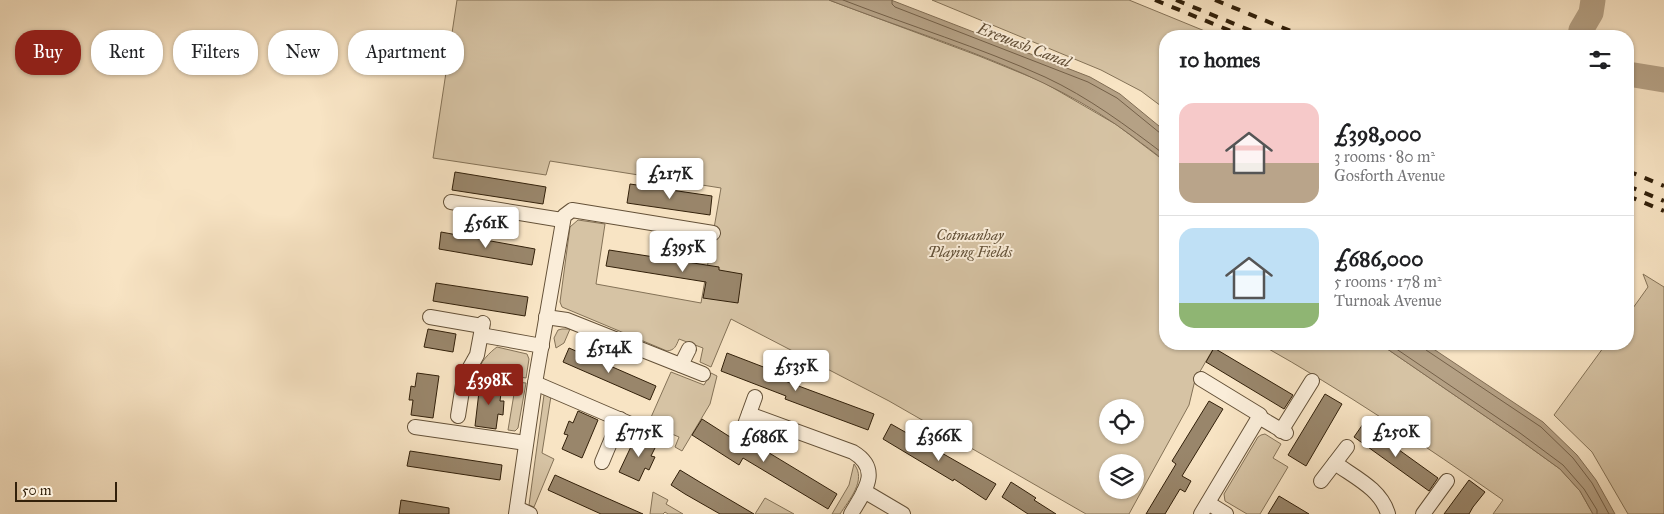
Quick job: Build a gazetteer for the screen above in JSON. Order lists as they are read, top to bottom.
{
  "water": ["Erewash Canal"],
  "parks": ["Cotmanhay Playing Fields"],
  "scale_bar": "50 m",
  "page": {
    "chip": [
      "Buy",
      "Rent",
      "Filters",
      "New",
      "Apartment"
    ],
    "heading": "10 homes",
    "list": [
      {
        "name": "£398,000",
        "note": "3 rooms · 80 m² · Gosforth Avenue"
      },
      {
        "name": "£686,000",
        "note": "5 rooms · 178 m² · Turnoak Avenue"
      }
    ],
    "price": [
      "£217K",
      "£561K",
      "£395K",
      "£514K",
      "£535K",
      "£398K",
      "£775K",
      "£250K",
      "£366K",
      "£686K"
    ],
    "scale": "50 m"
  }
}
